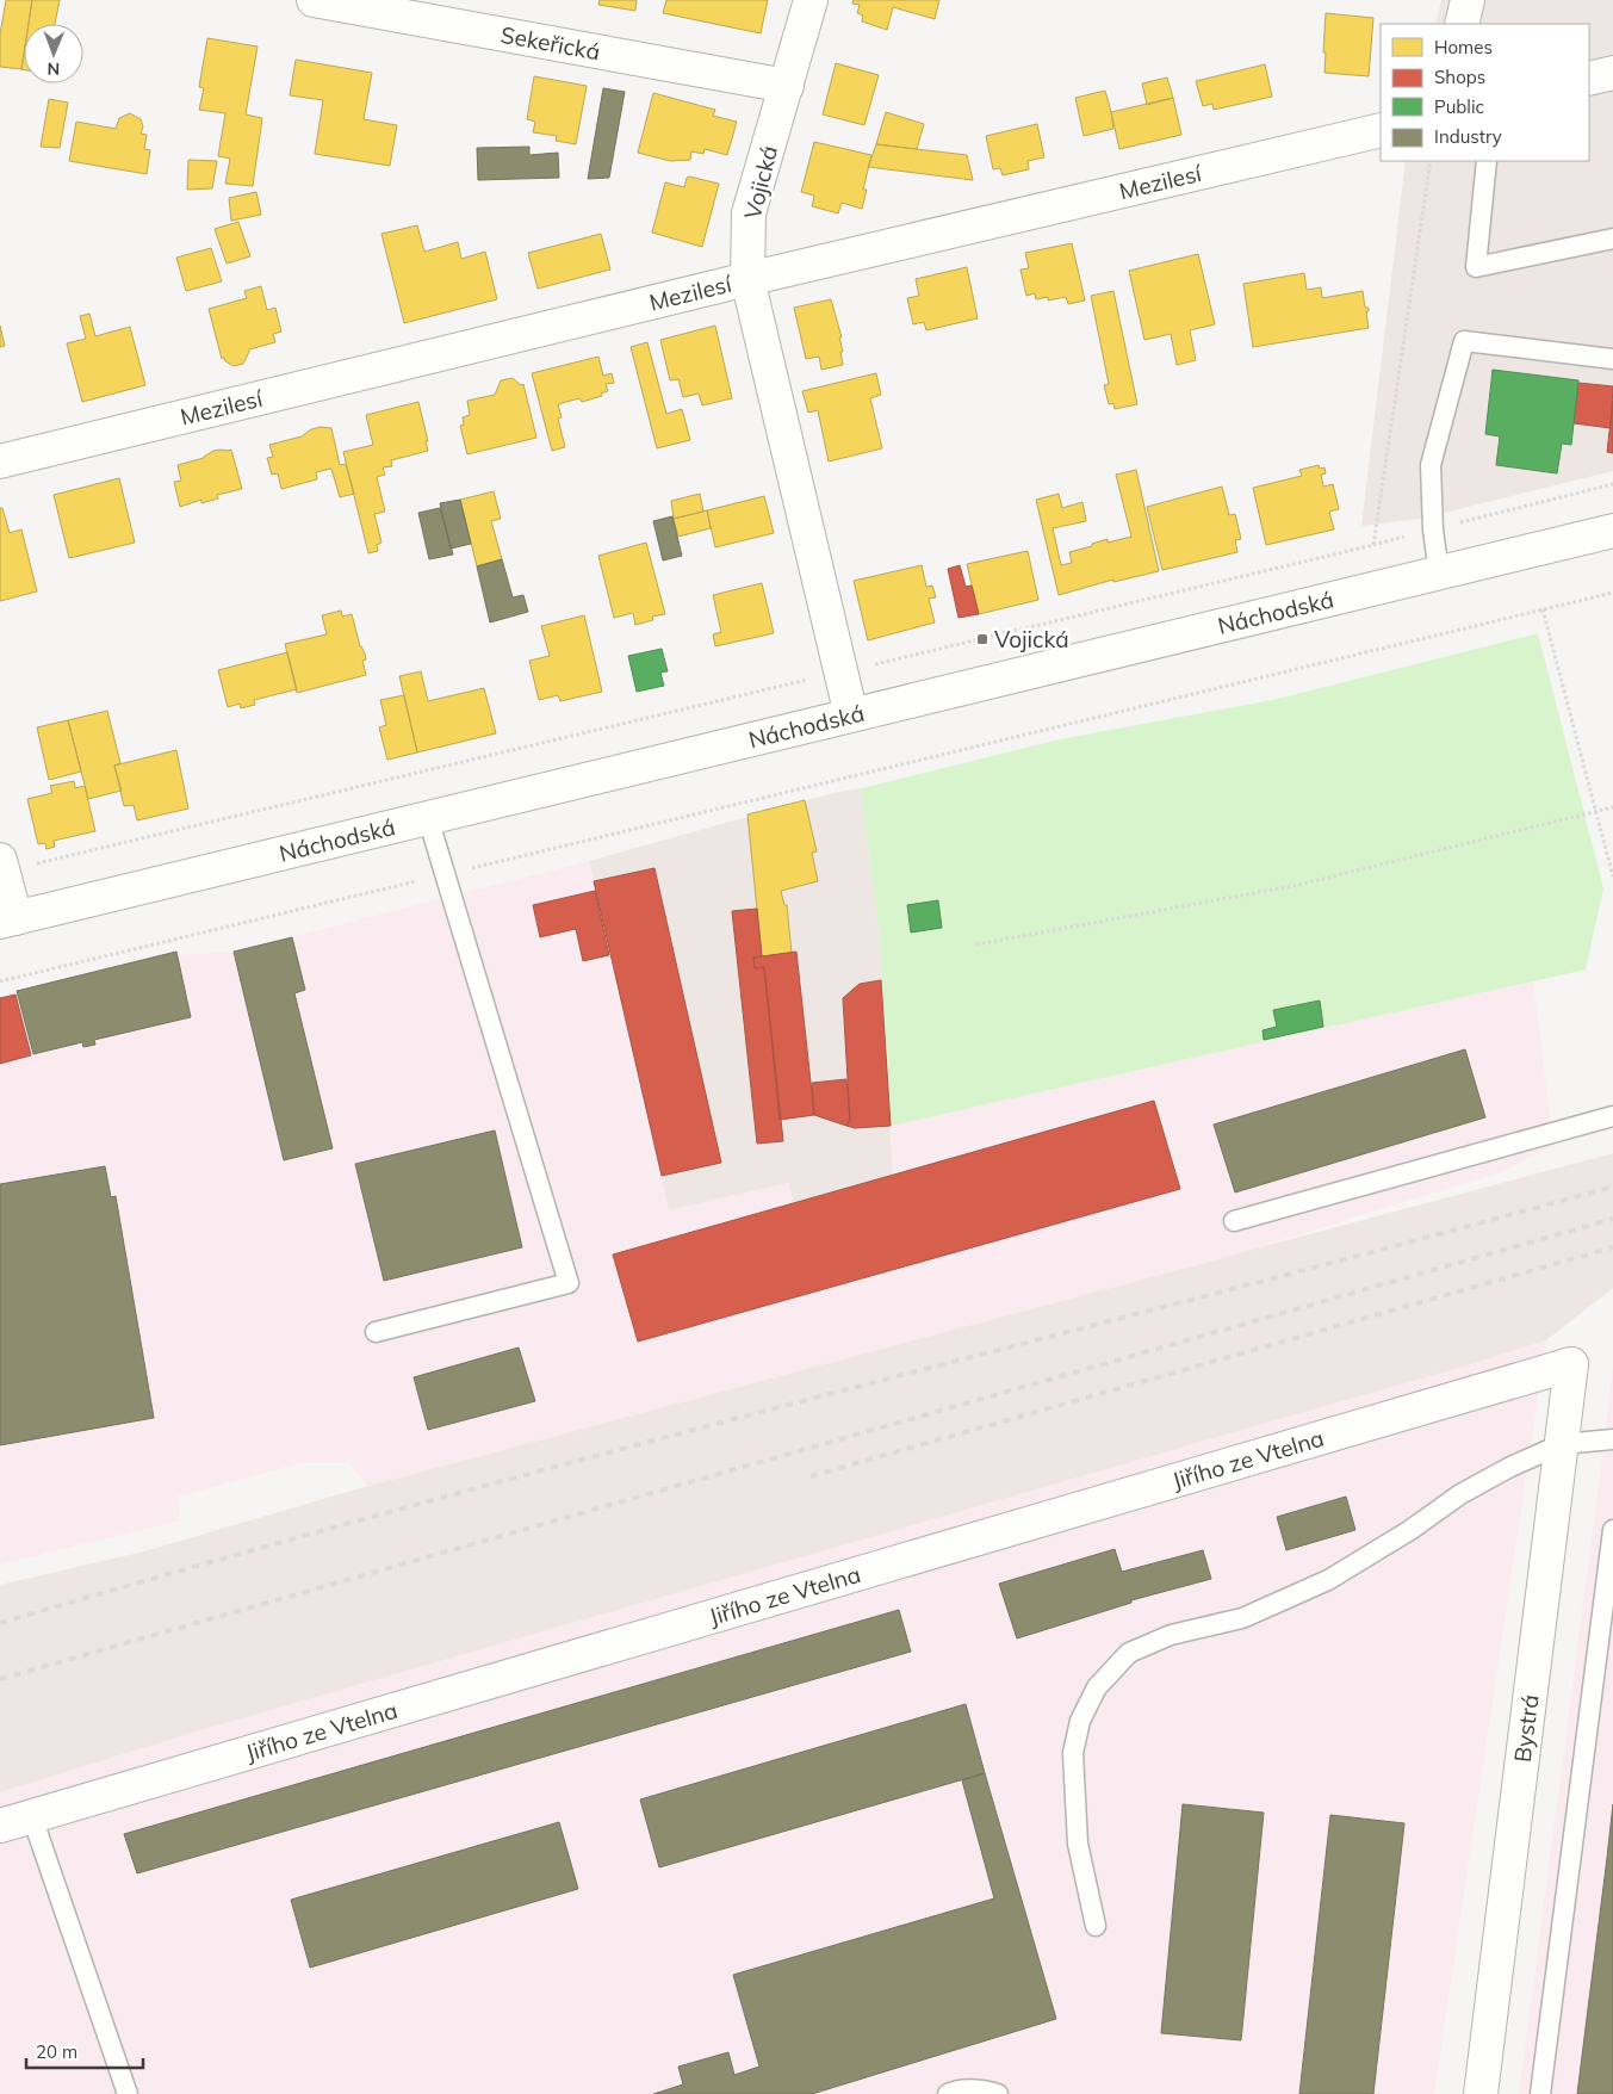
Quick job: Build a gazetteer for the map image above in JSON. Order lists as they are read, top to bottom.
{
  "streets": {
    "street": [
      "Sekeřická",
      "Vojická",
      "Mezilesí",
      "Náchodská",
      "Jiřího ze Vtelna",
      "Bystrá"
    ]
  },
  "crossings": [
    ["Sekeřická", "Vojická"],
    ["Vojická", "Mezilesí"],
    ["Vojická", "Náchodská"],
    ["Jiřího ze Vtelna", "Bystrá"]
  ],
  "places": {
    "transit": ["Vojická"]
  },
  "legend": [
    "Homes",
    "Shops",
    "Public",
    "Industry"
  ],
  "scale_bar": "20 m",
  "north": "bottom"
}
